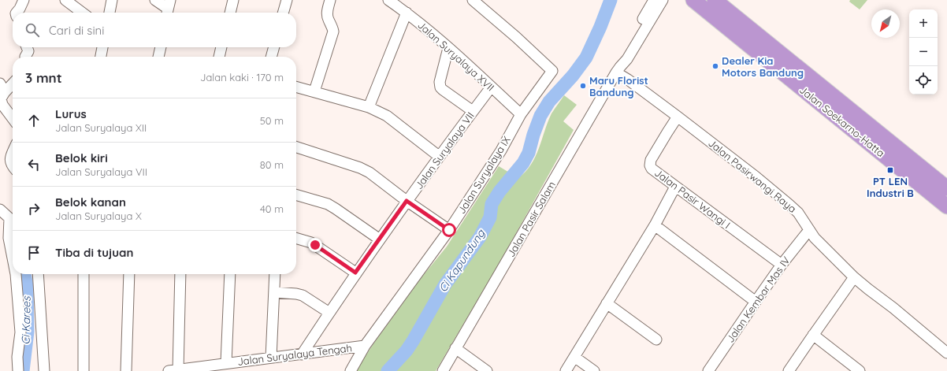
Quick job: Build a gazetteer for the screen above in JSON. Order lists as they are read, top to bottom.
{
  "streets": {
    "highway": ["Jalan Soekarno-Hatta"],
    "street": [
      "Jalan Suryalaya XVII",
      "Jalan Suryalaya VII",
      "Jalan Suryalaya IX",
      "Jalan Pasirwangi Raya",
      "Jalan Pasir Wangi I",
      "Jalan Pasir Salam",
      "Jalan Kembar Mas IV",
      "Jalan Suryalaya Tengah"
    ]
  },
  "crossings": [
    ["Jalan Suryalaya XVII", "Jalan Suryalaya VII"],
    ["Jalan Suryalaya XVII", "Jalan Suryalaya IX"],
    ["Jalan Suryalaya VII", "Jalan Suryalaya Tengah"],
    ["Jalan Suryalaya IX", "Jalan Suryalaya Tengah"],
    ["Jalan Pasirwangi Raya", "Jalan Pasir Wangi I"],
    ["Jalan Pasirwangi Raya", "Jalan Pasir Salam"],
    ["Jalan Pasirwangi Raya", "Jalan Kembar Mas IV"],
    ["Jalan Pasir Wangi I", "Jalan Kembar Mas IV"]
  ],
  "water": ["Ci Kapundung", "Ci Karees"],
  "places": {
    "other": ["Dealer Kia Motors Bandung", "Maru Florist Bandung"],
    "transit": ["PT LEN Industri B"]
  },
  "north": "bottom left",
  "page": {
    "map_buttons": ["+", "−"],
    "search": "Cari di sini",
    "heading": ["3 mnt", "Jalan kaki · 170 m"],
    "list": [
      ["Lurus", "Jalan Suryalaya XII", "50 m"],
      ["Belok kiri", "Jalan Suryalaya VII", "80 m"],
      ["Belok kanan", "Jalan Suryalaya X", "40 m"],
      "Tiba di tujuan"
    ]
  }
}
